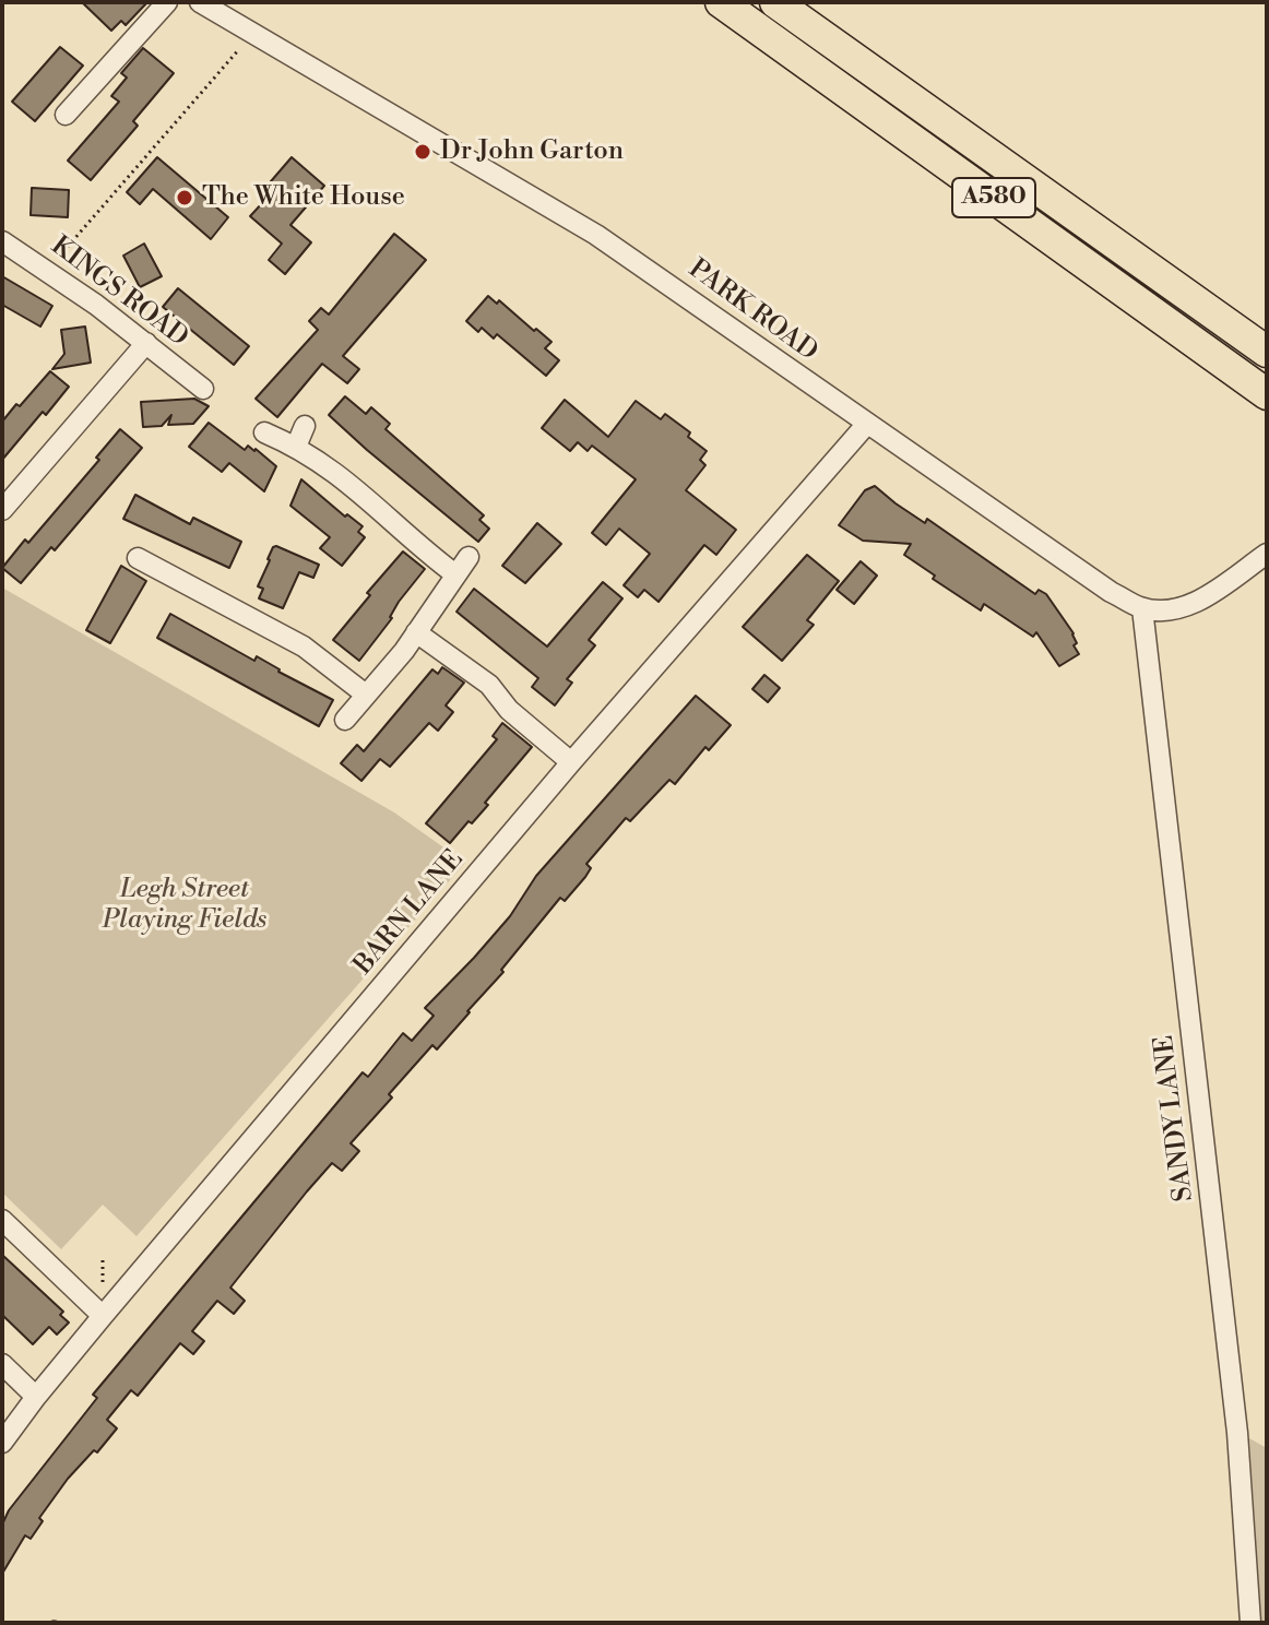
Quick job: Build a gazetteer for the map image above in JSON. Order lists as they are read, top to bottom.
{
  "streets": {
    "highway": ["A580"],
    "street": [
      "KINGS ROAD",
      "PARK ROAD",
      "BARN LANE",
      "SANDY LANE"
    ]
  },
  "crossings": [
    ["PARK ROAD", "BARN LANE"],
    ["PARK ROAD", "SANDY LANE"]
  ],
  "parks": ["Legh Street Playing Fields"],
  "places": ["Dr John Garton", "The White House"]
}
